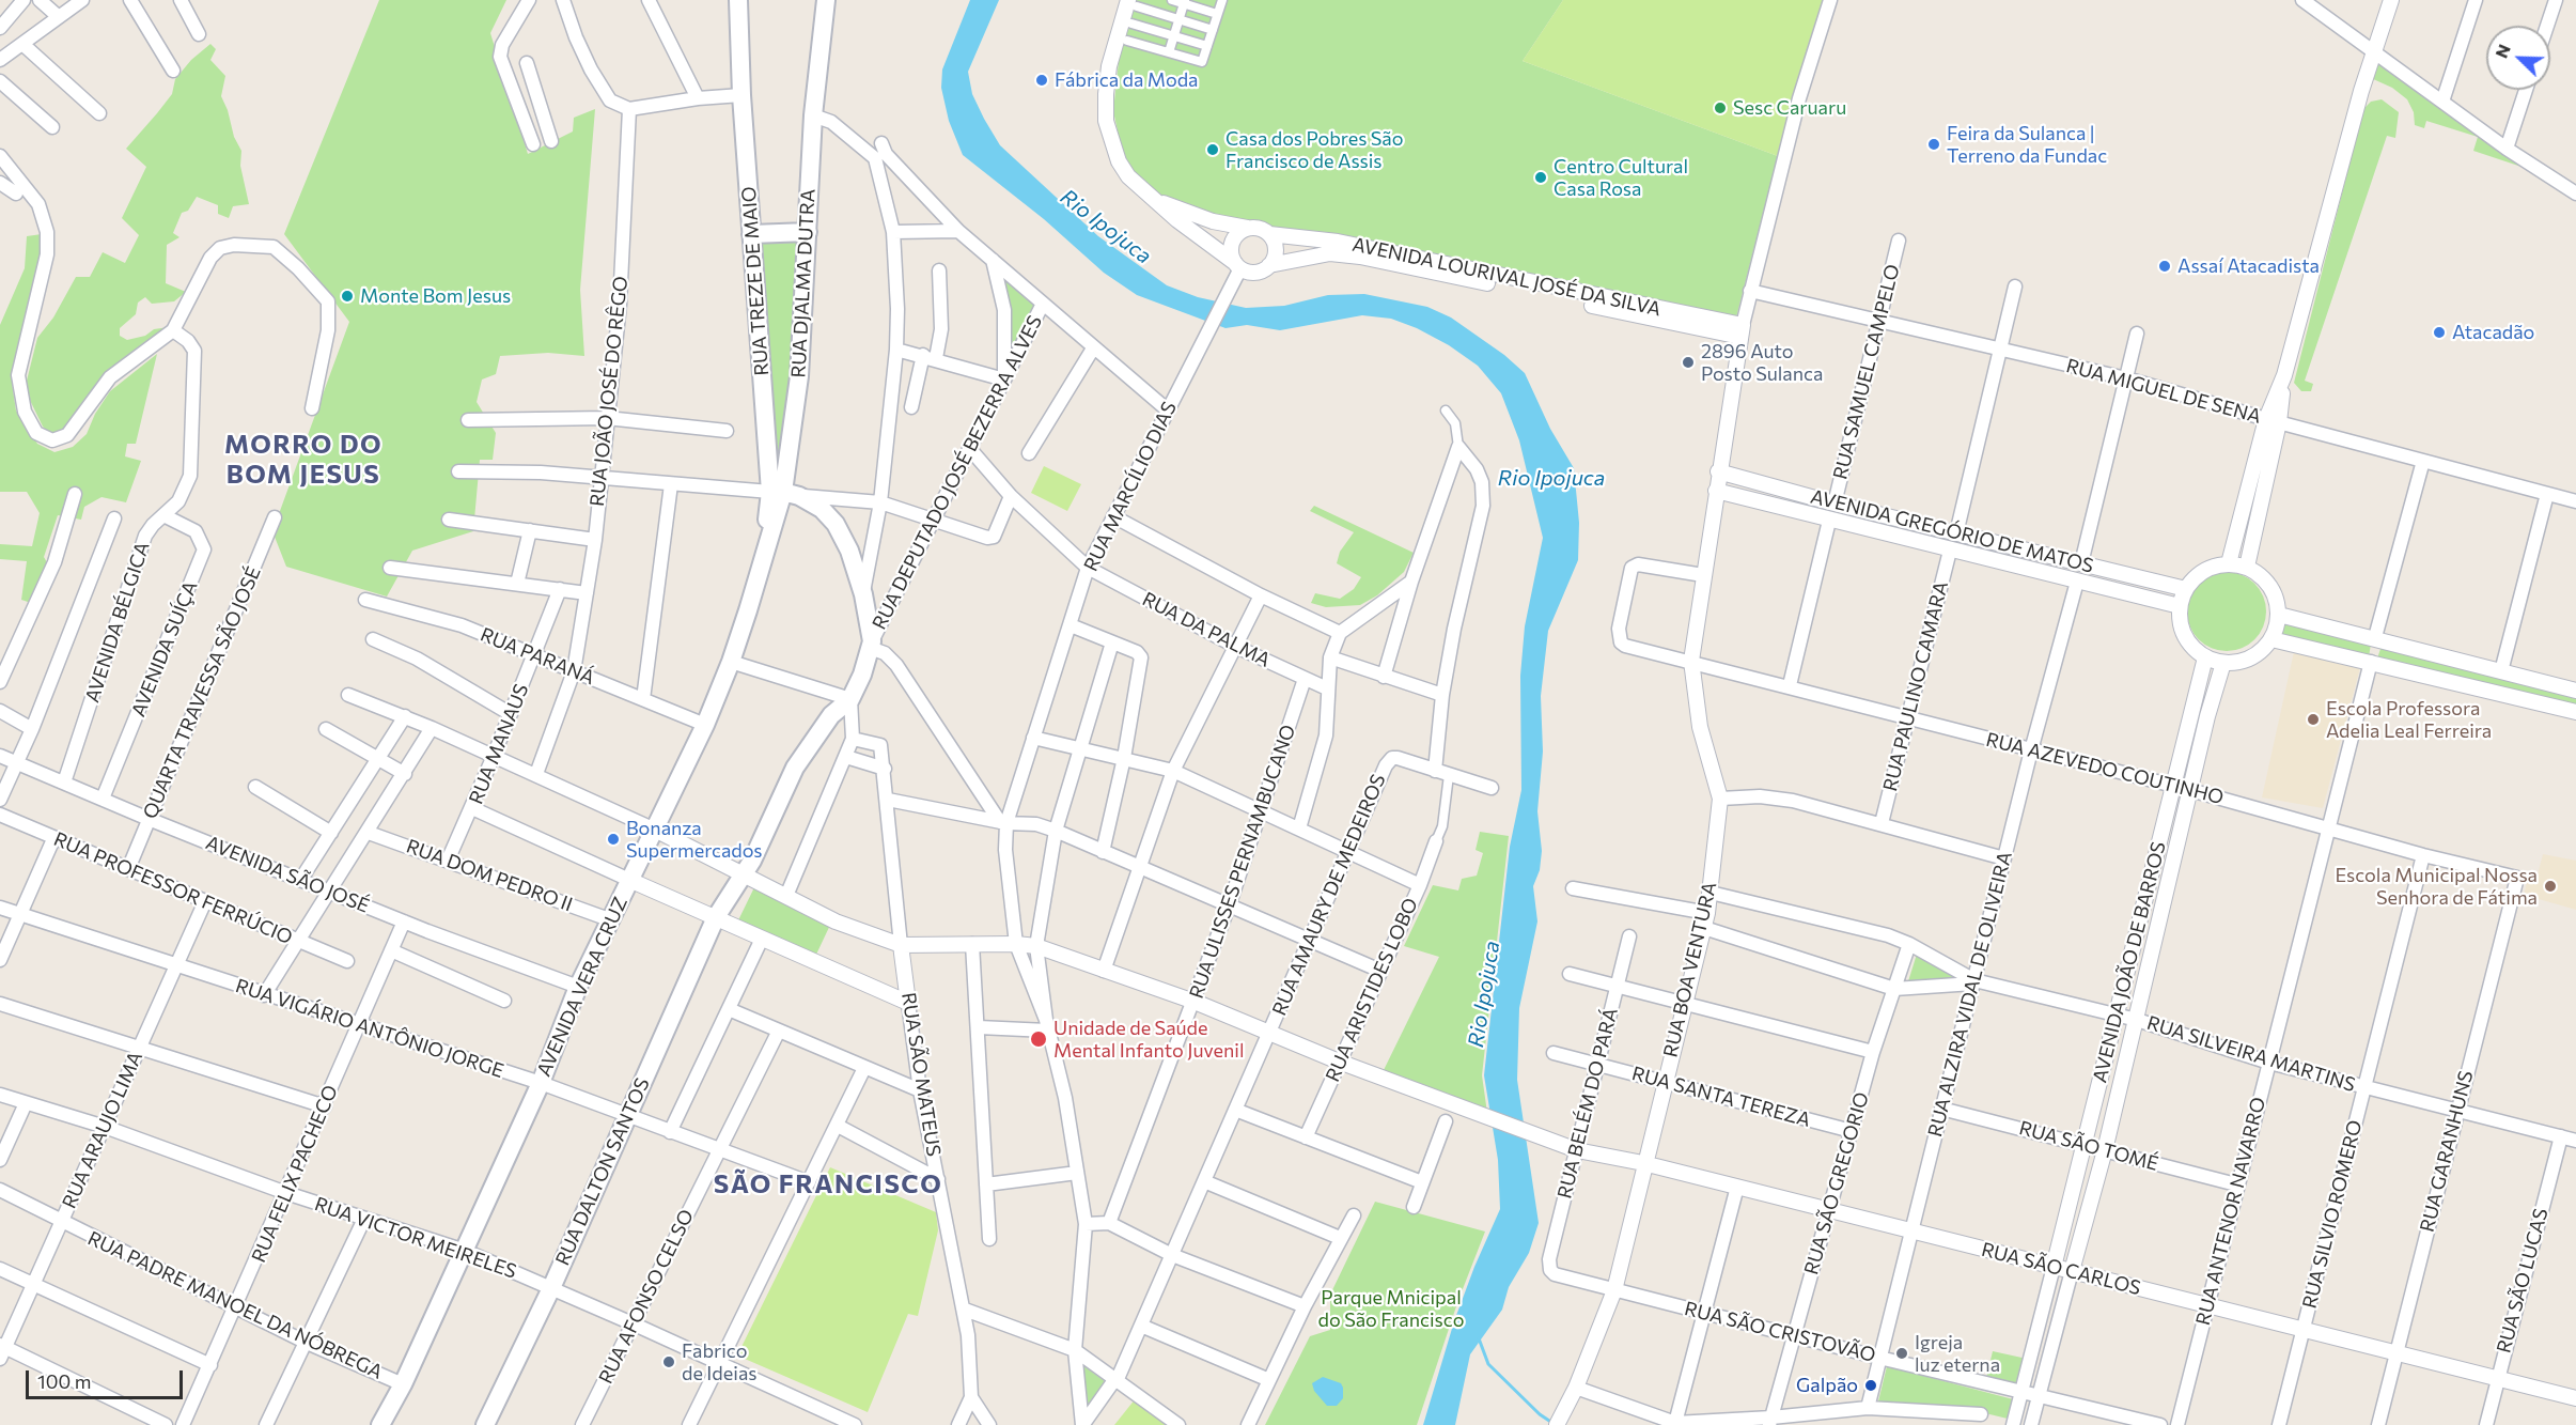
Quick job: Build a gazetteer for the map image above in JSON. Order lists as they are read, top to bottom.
{
  "streets": {
    "main road": [
      "RUA TREZE DE MAIO",
      "RUA DJALMA DUTRA",
      "AVENIDA VERA CRUZ",
      "RUA DALTON SANTOS"
    ],
    "street": [
      "AVENIDA LOURIVAL JOSÉ DA SILVA",
      "RUA SAMUEL CAMPELO",
      "RUA JOÃO JOSÉ DO RÊGO",
      "RUA MIGUEL DE SENA",
      "RUA DEPUTADO JOSÉ BEZERRA ALVES",
      "RUA MARCÍLIO DIAS",
      "AVENIDA GREGÓRIO DE MATOS",
      "AVENIDA BÉLGICA",
      "RUA DA PALMA",
      "AVENIDA SUÍÇA",
      "RUA PARANÁ",
      "RUA PAULINO CAMARA",
      "QUARTA TRAVESSA SÃO JOSÉ",
      "RUA MANAUS",
      "RUA AZEVEDO COUTINHO",
      "RUA ULISSES PERNAMBUCANO",
      "AVENIDA SÃO JOSÉ",
      "RUA DOM PEDRO II",
      "RUA PROFESSOR FERRÚCIO",
      "RUA AMAURY DE MEDEIROS",
      "AVENIDA JOÃO DE BARROS",
      "RUA BOA VENTURA",
      "RUA ARISTIDES LOBO",
      "RUA ALZIRA VIDAL DE OLIVEIRA",
      "RUA VIGÁRIO ANTÔNIO JORGE",
      "RUA SILVEIRA MARTINS",
      "RUA SÃO MATEUS",
      "RUA SANTA TEREZA",
      "RUA BELÉM DO PARÁ",
      "RUA ARAUJO LIMA",
      "RUA SÃO TOMÉ",
      "RUA GARANHUNS",
      "RUA FELIX PACHECO",
      "RUA SÃO GREGORIO",
      "RUA ANTENOR NAVARRO",
      "RUA SILVIO ROMERO",
      "RUA VICTOR MEIRELES",
      "RUA SÃO CARLOS",
      "RUA SÃO LUCAS",
      "RUA AFONSO CELSO",
      "RUA PADRE MANOEL DA NÓBREGA",
      "RUA SÃO CRISTOVÃO"
    ]
  },
  "crossings": [
    ["AVENIDA LOURIVAL JOSÉ DA SILVA", "RUA MARCÍLIO DIAS"],
    ["AVENIDA LOURIVAL JOSÉ DA SILVA", "RUA BOA VENTURA"],
    ["RUA TREZE DE MAIO", "RUA DJALMA DUTRA"],
    ["RUA TREZE DE MAIO", "AVENIDA VERA CRUZ"],
    ["RUA SAMUEL CAMPELO", "RUA MIGUEL DE SENA"],
    ["RUA SAMUEL CAMPELO", "AVENIDA GREGÓRIO DE MATOS"],
    ["RUA JOÃO JOSÉ DO RÊGO", "RUA PARANÁ"],
    ["RUA DEPUTADO JOSÉ BEZERRA ALVES", "RUA DA PALMA"],
    ["RUA MARCÍLIO DIAS", "RUA DA PALMA"],
    ["RUA MARCÍLIO DIAS", "RUA SÃO CARLOS"],
    ["AVENIDA GREGÓRIO DE MATOS", "RUA PAULINO CAMARA"],
    ["AVENIDA GREGÓRIO DE MATOS", "AVENIDA JOÃO DE BARROS"],
    ["AVENIDA GREGÓRIO DE MATOS", "RUA BOA VENTURA"],
    ["AVENIDA GREGÓRIO DE MATOS", "RUA ALZIRA VIDAL DE OLIVEIRA"],
    ["AVENIDA BÉLGICA", "AVENIDA SUÍÇA"],
    ["AVENIDA BÉLGICA", "AVENIDA SÃO JOSÉ"],
    ["RUA DA PALMA", "RUA ULISSES PERNAMBUCANO"],
    ["AVENIDA SUÍÇA", "AVENIDA SÃO JOSÉ"],
    ["RUA PARANÁ", "RUA MANAUS"],
    ["RUA PARANÁ", "AVENIDA VERA CRUZ"],
    ["RUA PAULINO CAMARA", "RUA AZEVEDO COUTINHO"],
    ["QUARTA TRAVESSA SÃO JOSÉ", "AVENIDA SÃO JOSÉ"],
    ["QUARTA TRAVESSA SÃO JOSÉ", "RUA PROFESSOR FERRÚCIO"],
    ["RUA MANAUS", "RUA DOM PEDRO II"],
    ["RUA AZEVEDO COUTINHO", "AVENIDA JOÃO DE BARROS"],
    ["RUA AZEVEDO COUTINHO", "RUA BOA VENTURA"],
    ["RUA AZEVEDO COUTINHO", "RUA ALZIRA VIDAL DE OLIVEIRA"],
    ["RUA AZEVEDO COUTINHO", "RUA GARANHUNS"],
    ["RUA AZEVEDO COUTINHO", "RUA ANTENOR NAVARRO"],
    ["RUA AZEVEDO COUTINHO", "RUA SILVIO ROMERO"],
    ["RUA ULISSES PERNAMBUCANO", "RUA SÃO CARLOS"],
    ["AVENIDA SÃO JOSÉ", "AVENIDA VERA CRUZ"],
    ["AVENIDA SÃO JOSÉ", "RUA FELIX PACHECO"],
    ["RUA DOM PEDRO II", "AVENIDA VERA CRUZ"],
    ["RUA PROFESSOR FERRÚCIO", "RUA ARAUJO LIMA"],
    ["RUA AMAURY DE MEDEIROS", "RUA SÃO CARLOS"],
    ["AVENIDA JOÃO DE BARROS", "RUA SILVEIRA MARTINS"],
    ["AVENIDA JOÃO DE BARROS", "RUA SÃO TOMÉ"],
    ["AVENIDA JOÃO DE BARROS", "RUA SÃO CARLOS"],
    ["RUA BOA VENTURA", "RUA SILVEIRA MARTINS"],
    ["RUA BOA VENTURA", "RUA SANTA TEREZA"],
    ["RUA BOA VENTURA", "RUA SÃO CARLOS"],
    ["RUA BOA VENTURA", "RUA SÃO CRISTOVÃO"],
    ["AVENIDA VERA CRUZ", "RUA VIGÁRIO ANTÔNIO JORGE"],
    ["AVENIDA VERA CRUZ", "RUA VICTOR MEIRELES"],
    ["AVENIDA VERA CRUZ", "RUA PADRE MANOEL DA NÓBREGA"],
    ["RUA ARISTIDES LOBO", "RUA SÃO CARLOS"],
    ["RUA ALZIRA VIDAL DE OLIVEIRA", "RUA SILVEIRA MARTINS"],
    ["RUA ALZIRA VIDAL DE OLIVEIRA", "RUA SÃO TOMÉ"],
    ["RUA ALZIRA VIDAL DE OLIVEIRA", "RUA SÃO CARLOS"],
    ["RUA ALZIRA VIDAL DE OLIVEIRA", "RUA SÃO CRISTOVÃO"],
    ["RUA VIGÁRIO ANTÔNIO JORGE", "RUA ARAUJO LIMA"],
    ["RUA VIGÁRIO ANTÔNIO JORGE", "RUA DALTON SANTOS"],
    ["RUA VIGÁRIO ANTÔNIO JORGE", "RUA FELIX PACHECO"],
    ["RUA VIGÁRIO ANTÔNIO JORGE", "RUA AFONSO CELSO"],
    ["RUA SILVEIRA MARTINS", "RUA GARANHUNS"],
    ["RUA SILVEIRA MARTINS", "RUA SÃO GREGORIO"],
    ["RUA SILVEIRA MARTINS", "RUA ANTENOR NAVARRO"],
    ["RUA SILVEIRA MARTINS", "RUA SILVIO ROMERO"],
    ["RUA SILVEIRA MARTINS", "RUA SÃO LUCAS"],
    ["RUA SÃO MATEUS", "RUA SÃO CARLOS"],
    ["RUA SANTA TEREZA", "RUA BELÉM DO PARÁ"],
    ["RUA SANTA TEREZA", "RUA SÃO GREGORIO"],
    ["RUA BELÉM DO PARÁ", "RUA SÃO CARLOS"],
    ["RUA BELÉM DO PARÁ", "RUA SÃO CRISTOVÃO"],
    ["RUA ARAUJO LIMA", "RUA VICTOR MEIRELES"],
    ["RUA ARAUJO LIMA", "RUA PADRE MANOEL DA NÓBREGA"],
    ["RUA SÃO TOMÉ", "RUA ANTENOR NAVARRO"],
    ["RUA GARANHUNS", "RUA SÃO CARLOS"],
    ["RUA DALTON SANTOS", "RUA VICTOR MEIRELES"],
    ["RUA FELIX PACHECO", "RUA VICTOR MEIRELES"],
    ["RUA FELIX PACHECO", "RUA PADRE MANOEL DA NÓBREGA"],
    ["RUA SÃO GREGORIO", "RUA SÃO CARLOS"],
    ["RUA SÃO GREGORIO", "RUA SÃO CRISTOVÃO"],
    ["RUA ANTENOR NAVARRO", "RUA SÃO CARLOS"],
    ["RUA SILVIO ROMERO", "RUA SÃO CARLOS"],
    ["RUA VICTOR MEIRELES", "RUA AFONSO CELSO"],
    ["RUA SÃO CARLOS", "RUA SÃO LUCAS"]
  ],
  "districts": ["MORRO DO BOM JESUS", "SÃO FRANCISCO"],
  "water": ["Rio Ipojuca"],
  "parks": ["Parque Mnicipal do São Francisco"],
  "places": [
    "Fábrica da Moda",
    "Sesc Caruaru",
    "Feira da Sulanca | Terreno da Fundac",
    "Casa dos Pobres São Francisco de Assis",
    "Centro Cultural Casa Rosa",
    "Assaí Atacadista",
    "Monte Bom Jesus",
    "Atacadão",
    "2896 Auto Posto Sulanca",
    "Escola Professora Adelia Leal Ferreira",
    "Bonanza Supermercados",
    "Escola Municipal Nossa Senhora de Fátima",
    "Unidade de Saúde Mental Infanto Juvenil",
    "Igreja luz eterna",
    "Fabrico de Ideias",
    "Galpão"
  ],
  "scale_bar": "100 m",
  "north": "top left"
}
